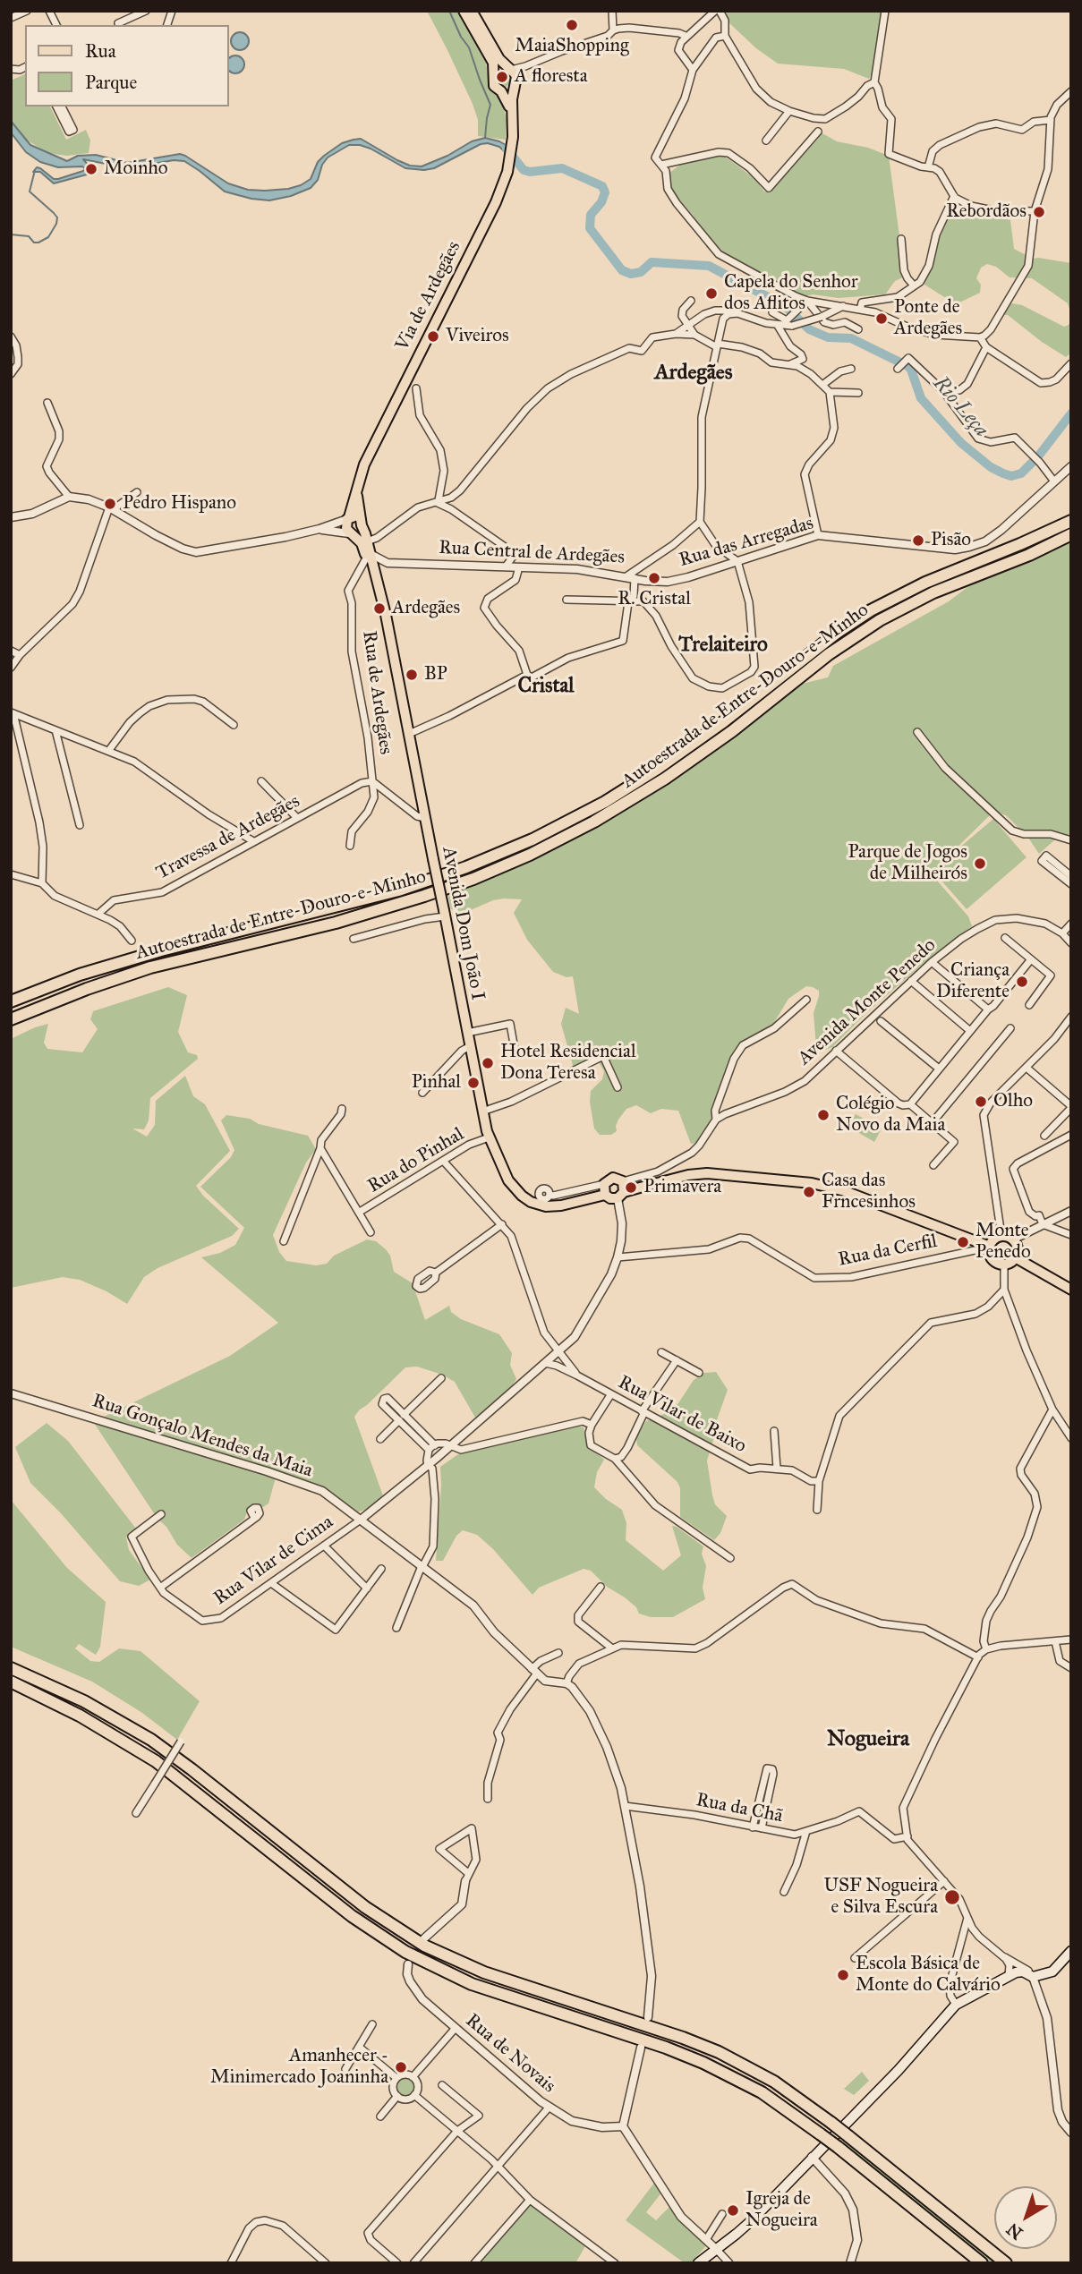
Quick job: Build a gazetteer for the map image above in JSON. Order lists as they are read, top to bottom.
{
  "streets": {
    "highway": ["Autoestrada de Entre-Douro-e-Minho"],
    "main road": ["Via de Ardegães", "Avenida Dom João I"],
    "street": [
      "Rua das Arregadas",
      "Rua Central de Ardegães",
      "Rua de Ardegães",
      "Travessa de Ardegães",
      "Avenida Monte Penedo",
      "Rua do Pinhal",
      "Rua da Cerfil",
      "Rua Vilar de Baixo",
      "Rua Gonçalo Mendes da Maia",
      "Rua Vilar de Cima",
      "Rua da Chã",
      "Rua de Novais"
    ]
  },
  "crossings": [
    ["Via de Ardegães", "Avenida Dom João I"],
    ["Rua das Arregadas", "Rua Central de Ardegães"],
    ["Rua Central de Ardegães", "Rua de Ardegães"],
    ["Rua Central de Ardegães", "Avenida Dom João I"],
    ["Rua de Ardegães", "Travessa de Ardegães"],
    ["Rua de Ardegães", "Avenida Dom João I"],
    ["Avenida Dom João I", "Rua do Pinhal"],
    ["Rua do Pinhal", "Rua Vilar de Baixo"],
    ["Rua Gonçalo Mendes da Maia", "Rua Vilar de Cima"]
  ],
  "districts": [
    "Ardegães",
    "Trelaiteiro",
    "Cristal",
    "Nogueira"
  ],
  "water": ["Rio Leça"],
  "places": [
    "MaiaShopping",
    "A floresta",
    "Moinho",
    "Rebordãos",
    "Capela do Senhor dos Aflitos",
    "Ponte de Ardegães",
    "Viveiros",
    "Pedro Hispano",
    "Pisão",
    "R. Cristal",
    "Ardegães",
    "BP",
    "Parque de Jogos de Milheirós",
    "Criança Diferente",
    "Hotel Residencial Dona Teresa",
    "Pinhal",
    "Olho",
    "Colégio Novo da Maia",
    "Primavera",
    "Casa das Frncesinhos",
    "Monte Penedo",
    "USF Nogueira e Silva Escura",
    "Escola Básica de Monte do Calvário",
    "Amanhecer - Minimercado Joaninha",
    "Igreja de Nogueira"
  ],
  "legend": ["Rua", "Parque"],
  "north": "bottom left"
}
